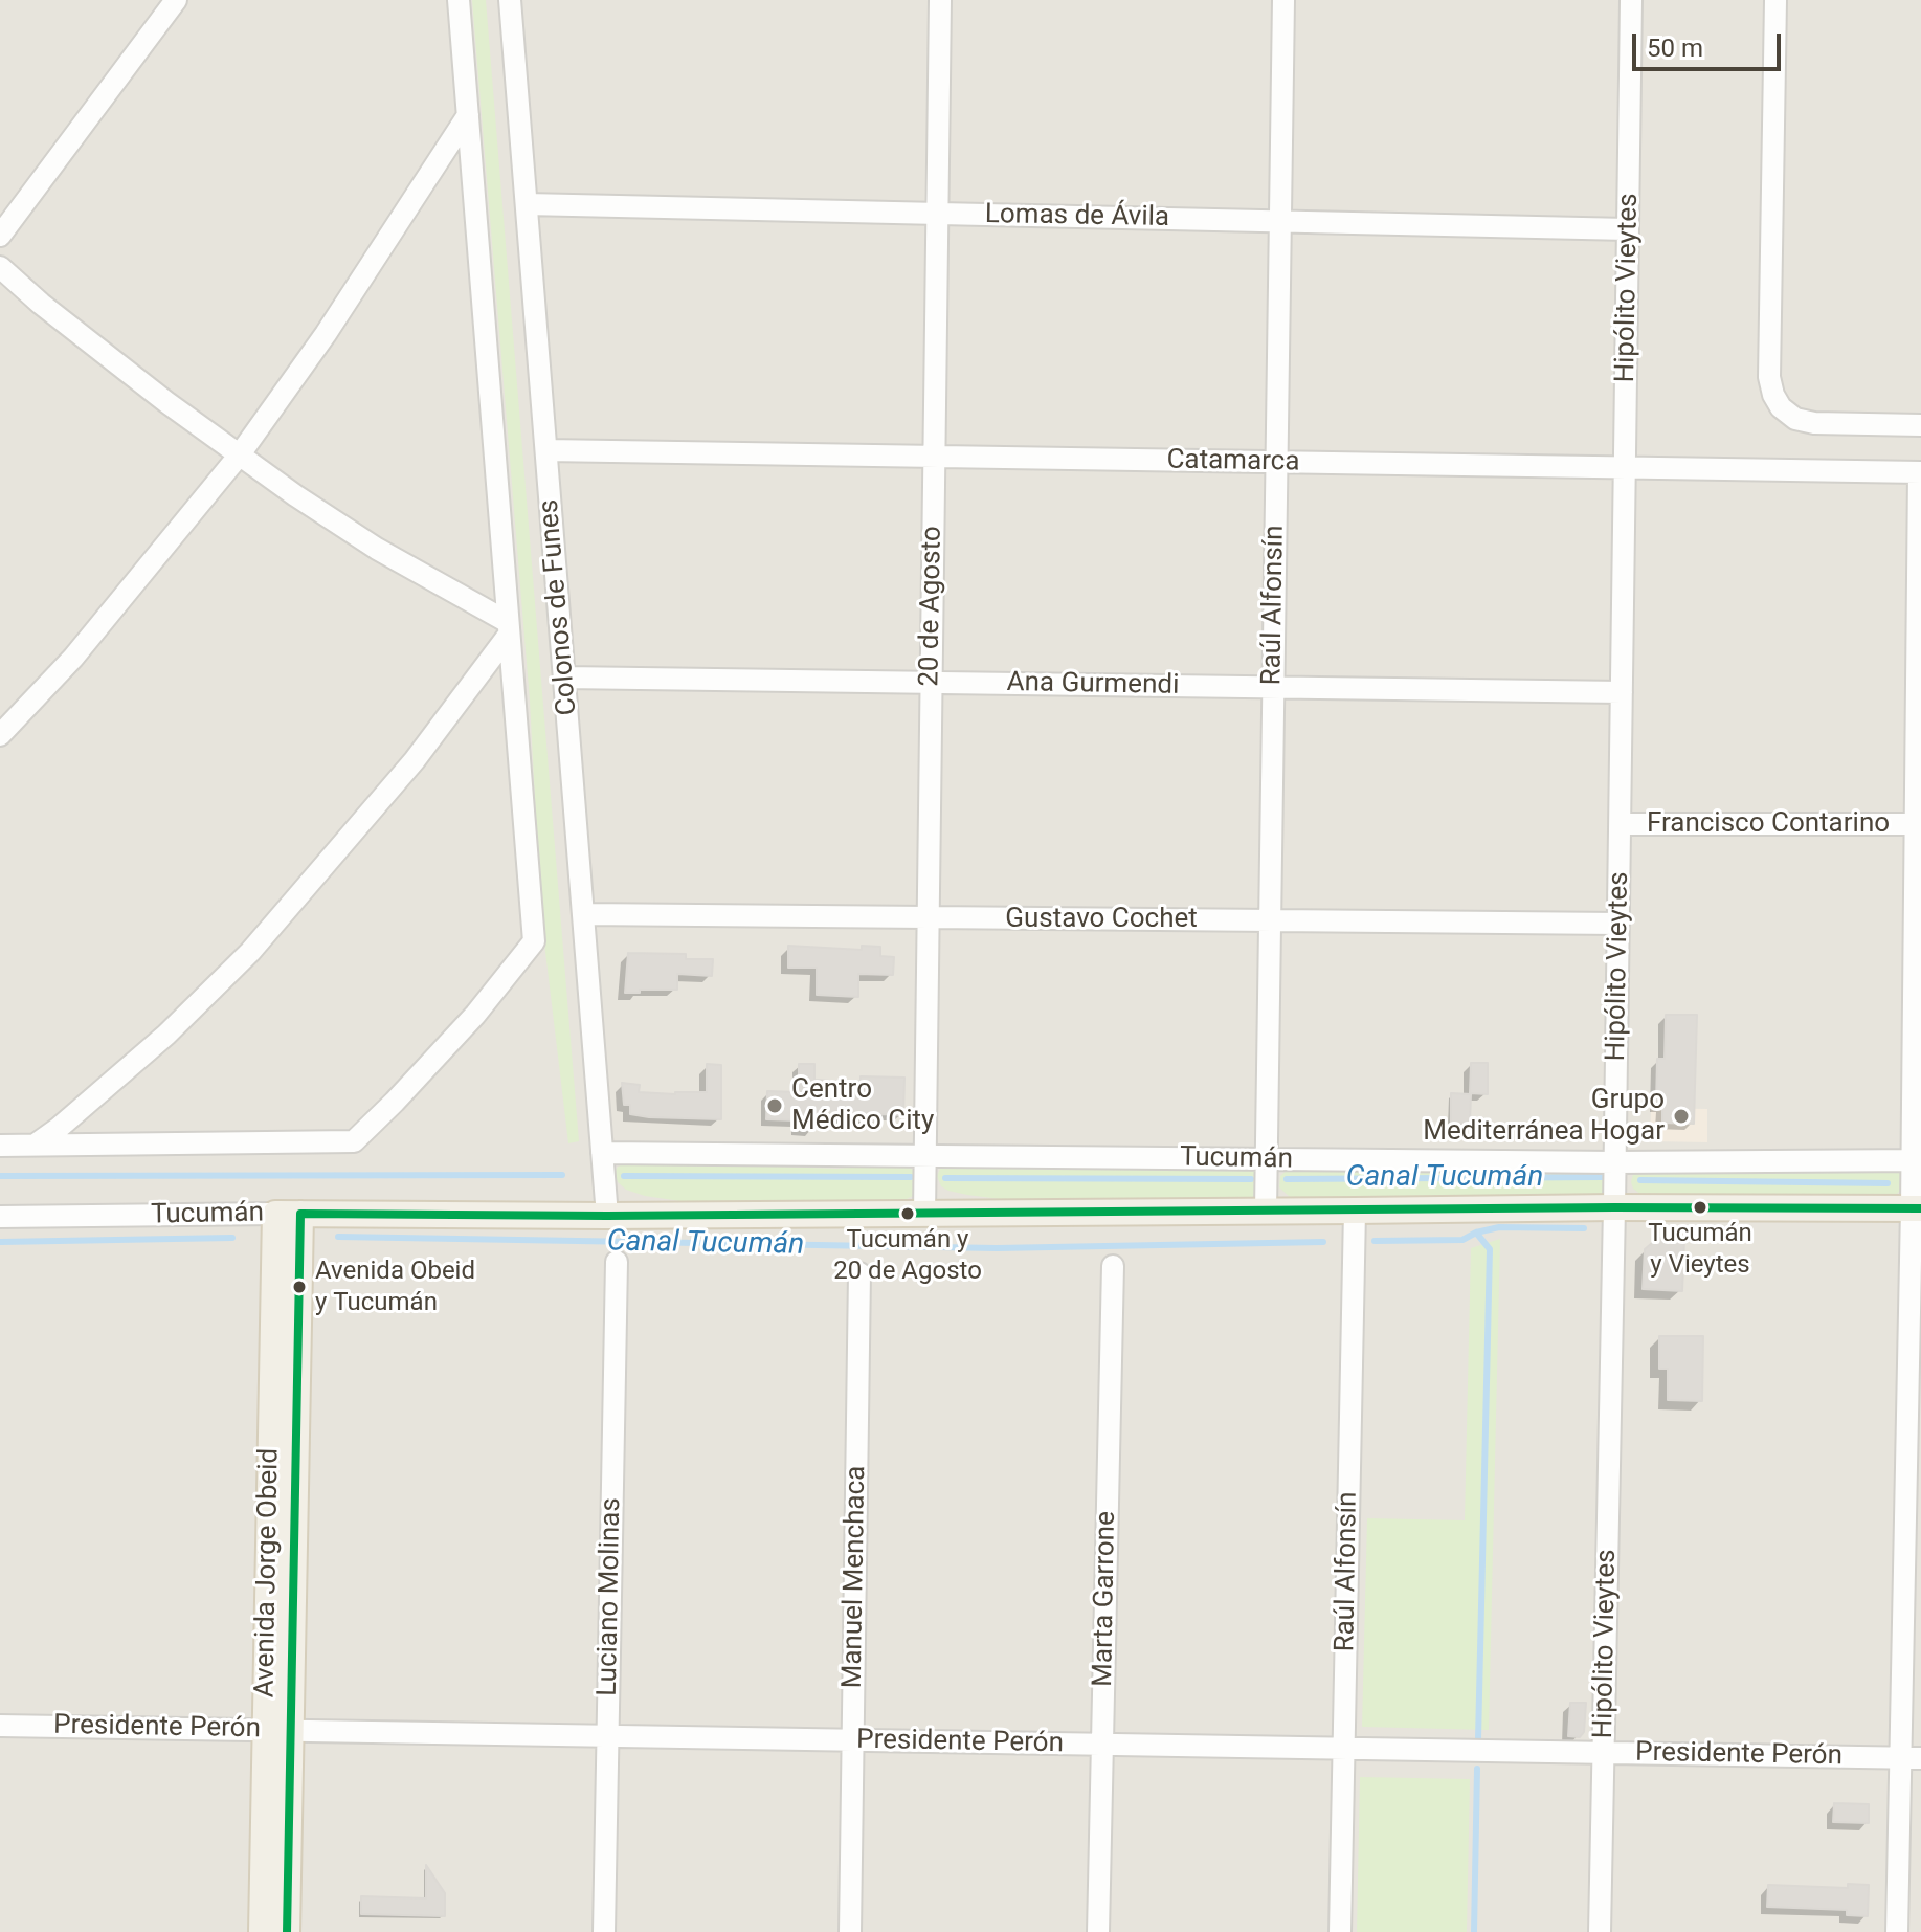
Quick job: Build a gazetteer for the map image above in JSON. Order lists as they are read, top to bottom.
{
  "streets": {
    "main road": ["Tucumán", "Avenida Jorge Obeid"],
    "street": [
      "Lomas de Ávila",
      "Hipólito Vieytes",
      "Catamarca",
      "Raúl Alfonsín",
      "20 de Agosto",
      "Colonos de Funes",
      "Ana Gurmendi",
      "Francisco Contarino",
      "Gustavo Cochet",
      "Manuel Menchaca",
      "Luciano Molinas",
      "Marta Garrone",
      "Presidente Perón"
    ]
  },
  "crossings": [
    ["Lomas de Ávila", "Hipólito Vieytes"],
    ["Lomas de Ávila", "Raúl Alfonsín"],
    ["Lomas de Ávila", "20 de Agosto"],
    ["Lomas de Ávila", "Colonos de Funes"],
    ["Hipólito Vieytes", "Catamarca"],
    ["Hipólito Vieytes", "Ana Gurmendi"],
    ["Hipólito Vieytes", "Francisco Contarino"],
    ["Hipólito Vieytes", "Gustavo Cochet"],
    ["Hipólito Vieytes", "Tucumán"],
    ["Hipólito Vieytes", "Presidente Perón"],
    ["Catamarca", "Raúl Alfonsín"],
    ["Catamarca", "20 de Agosto"],
    ["Catamarca", "Colonos de Funes"],
    ["Raúl Alfonsín", "Ana Gurmendi"],
    ["Raúl Alfonsín", "Gustavo Cochet"],
    ["Raúl Alfonsín", "Tucumán"],
    ["Raúl Alfonsín", "Presidente Perón"],
    ["20 de Agosto", "Ana Gurmendi"],
    ["20 de Agosto", "Gustavo Cochet"],
    ["20 de Agosto", "Tucumán"],
    ["Colonos de Funes", "Ana Gurmendi"],
    ["Colonos de Funes", "Gustavo Cochet"],
    ["Colonos de Funes", "Tucumán"],
    ["Tucumán", "Avenida Jorge Obeid"],
    ["Avenida Jorge Obeid", "Presidente Perón"],
    ["Manuel Menchaca", "Presidente Perón"],
    ["Luciano Molinas", "Presidente Perón"],
    ["Marta Garrone", "Presidente Perón"]
  ],
  "water": ["Canal Tucumán"],
  "places": [
    "Centro Médico City",
    "Grupo Mediterránea Hogar",
    "Tucumán y Vieytes",
    "Tucumán y 20 de Agosto",
    "Avenida Obeid y Tucumán"
  ],
  "scale_bar": "50 m"
}
